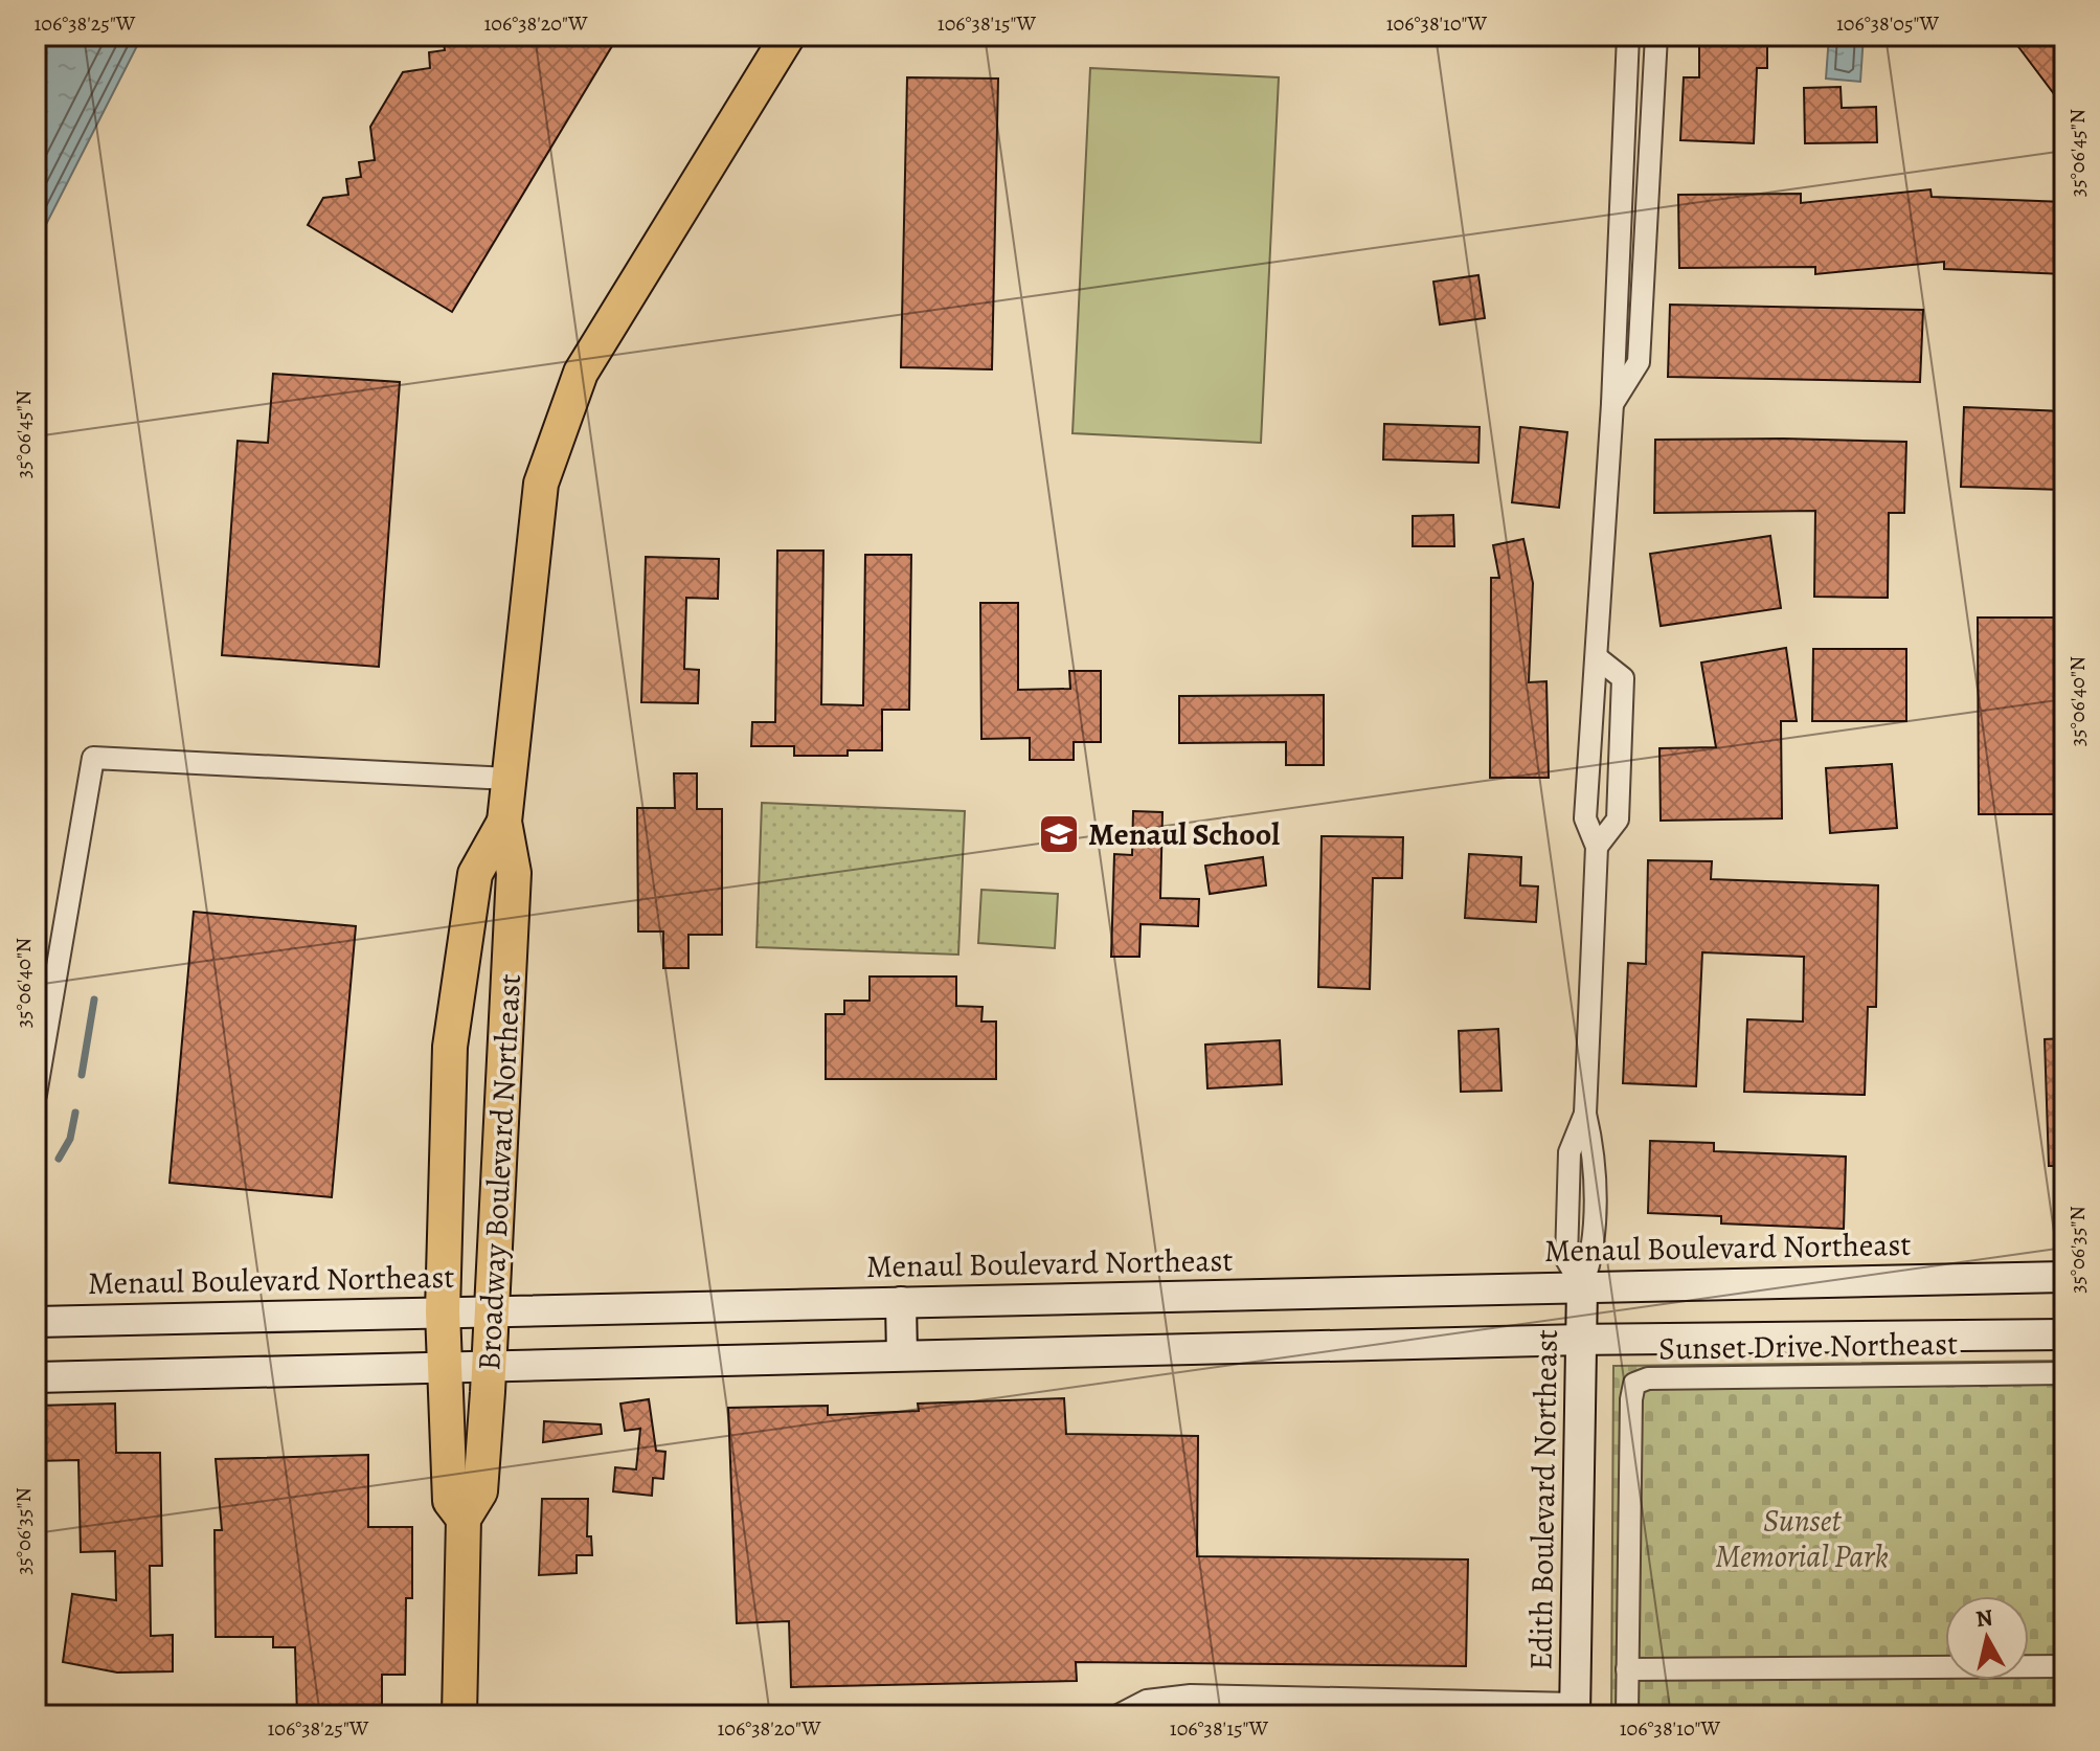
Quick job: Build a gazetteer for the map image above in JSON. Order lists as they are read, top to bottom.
{
  "streets": {
    "main road": ["Broadway Boulevard Northeast", "Menaul Boulevard Northeast", "Edith Boulevard Northeast"],
    "street": ["Sunset Drive Northeast"]
  },
  "crossings": [
    ["Broadway Boulevard Northeast", "Menaul Boulevard Northeast"],
    ["Menaul Boulevard Northeast", "Edith Boulevard Northeast"]
  ],
  "parks": ["Sunset Memorial Park"],
  "places": {
    "school or university": ["Menaul School"]
  },
  "north": "top",
  "coordinates": [
    "106°38'25\"W",
    "106°38'20\"W",
    "106°38'15\"W",
    "106°38'10\"W",
    "106°38'05\"W",
    "35°06'45\"N",
    "35°06'40\"N",
    "35°06'35\"N"
  ]
}
